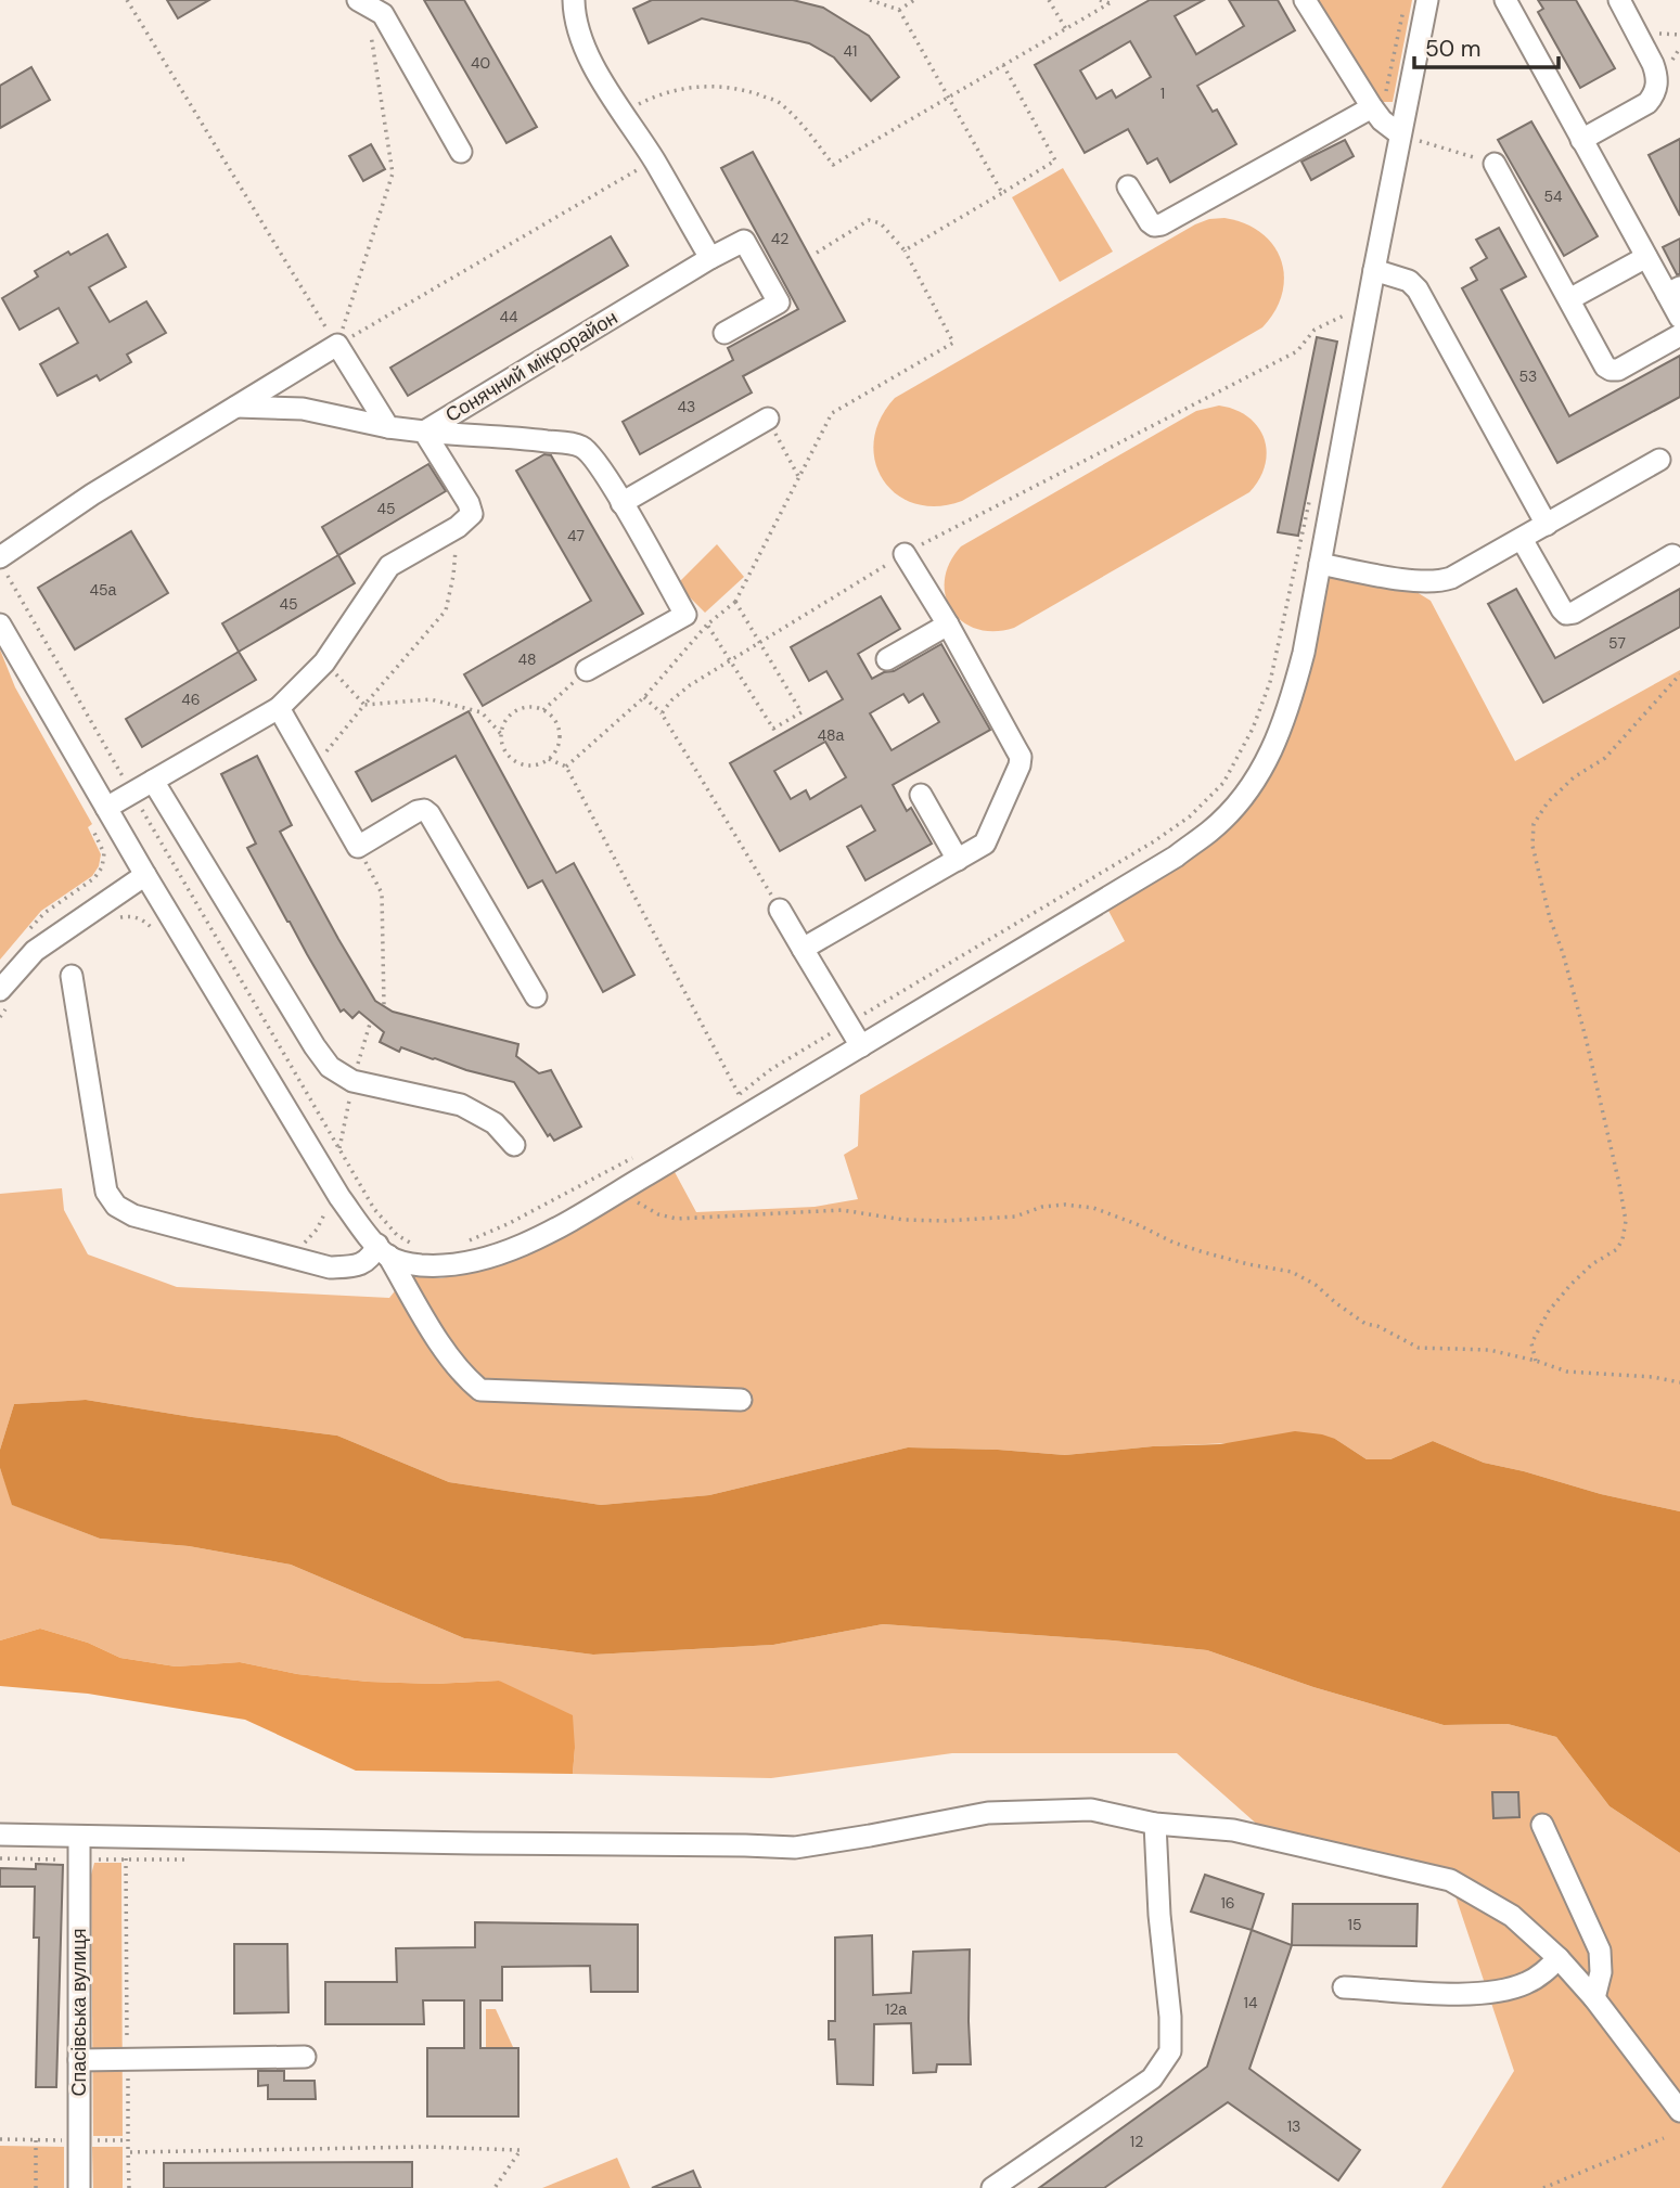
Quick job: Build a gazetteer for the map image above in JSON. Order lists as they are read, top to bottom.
{
  "streets": {
    "street": ["Сонячний мікрорайон", "Спасівська вулиця"]
  },
  "house_numbers": [
    "41",
    "40",
    "1",
    "54",
    "42",
    "44",
    "53",
    "43",
    "45",
    "47",
    "45а",
    "45",
    "57",
    "48",
    "46",
    "48а",
    "16",
    "15",
    "14",
    "12а",
    "13",
    "12"
  ],
  "scale_bar": "50 m"
}
